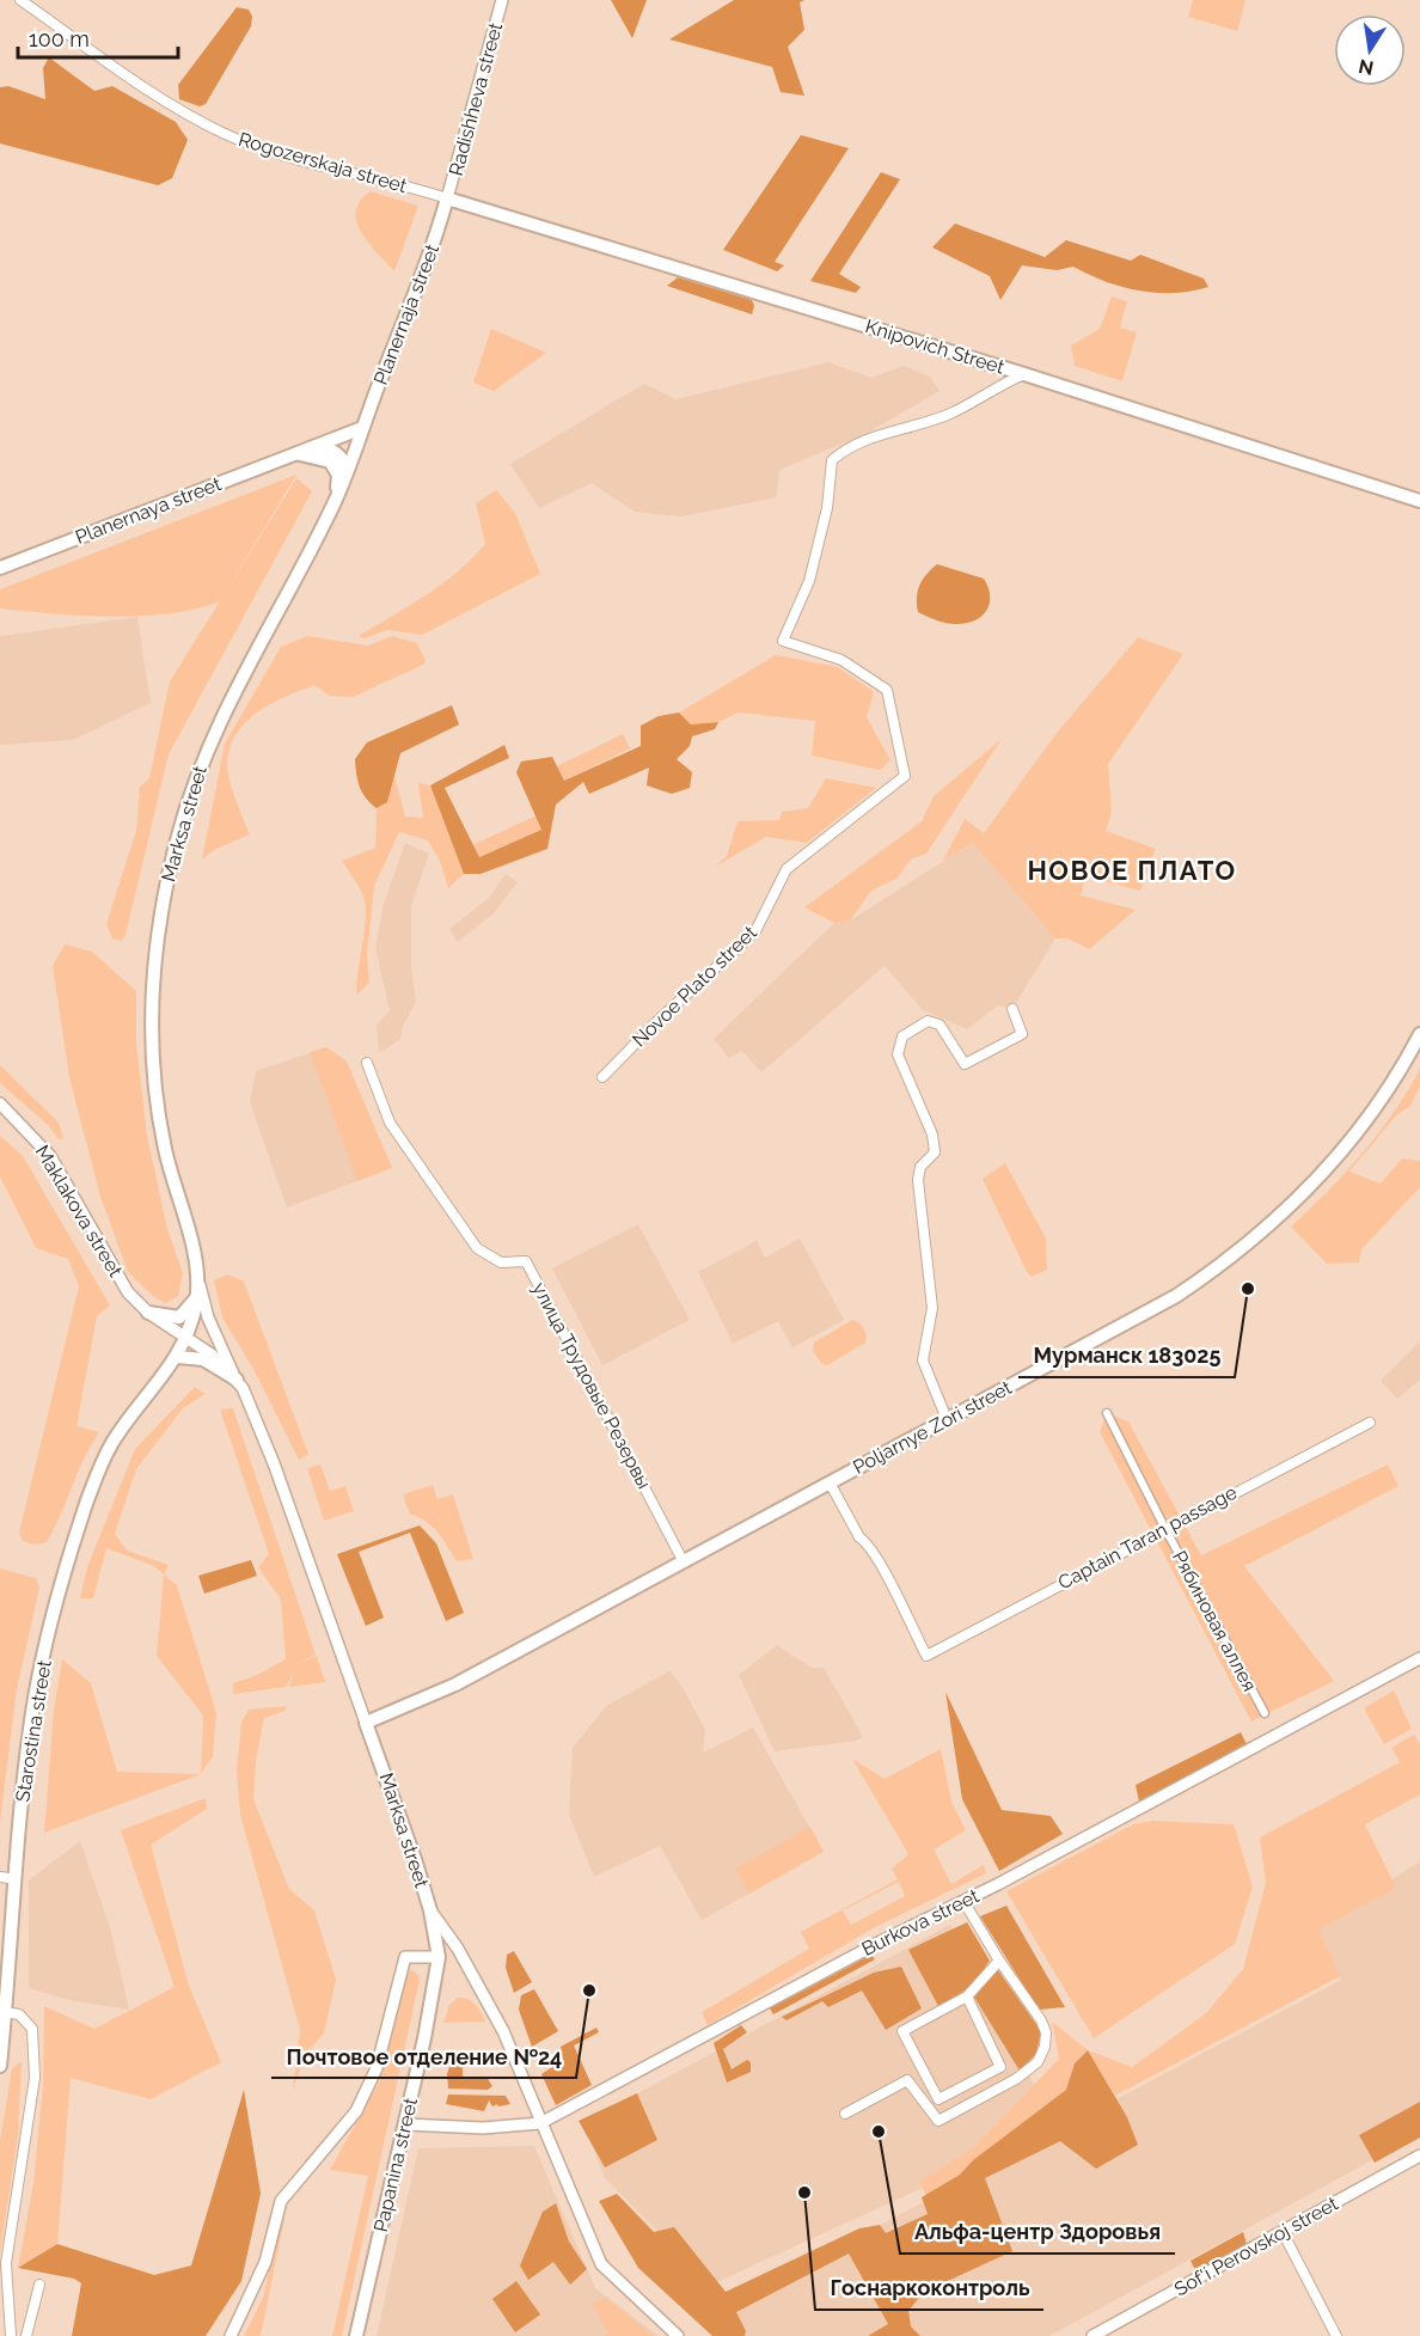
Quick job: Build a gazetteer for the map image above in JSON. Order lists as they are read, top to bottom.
{
  "streets": {
    "main road": [
      "Planernaja street",
      "Knipovich Street",
      "Planernaya street",
      "Marksa street",
      "Poljarnye Zori street",
      "Starostina street",
      "Papanina street"
    ],
    "street": [
      "Radishheva street",
      "Rogozerskaja street",
      "Maklakova street",
      "улица Трудовые Резервы",
      "Captain Taran passage",
      "Рябиновая аллея",
      "Burkova street",
      "Sof'i Perovskoj street"
    ]
  },
  "crossings": [
    ["Radishheva street", "Rogozerskaja street"],
    ["Radishheva street", "Planernaja street"],
    ["Radishheva street", "Knipovich Street"],
    ["Rogozerskaja street", "Planernaja street"],
    ["Rogozerskaja street", "Knipovich Street"],
    ["Planernaja street", "Knipovich Street"],
    ["Planernaja street", "Marksa street"],
    ["Marksa street", "Maklakova street"],
    ["Marksa street", "Poljarnye Zori street"],
    ["Marksa street", "Starostina street"],
    ["Marksa street", "Burkova street"],
    ["Marksa street", "Papanina street"],
    ["улица Трудовые Резервы", "Poljarnye Zori street"],
    ["Poljarnye Zori street", "Captain Taran passage"],
    ["Captain Taran passage", "Рябиновая аллея"],
    ["Burkova street", "Papanina street"]
  ],
  "districts": ["НОВОЕ ПЛАТО"],
  "places": [
    "Мурманск 183025",
    "Почтовое отделение №24",
    "Альфа-центр Здоровья",
    "Госнаркоконтроль"
  ],
  "scale_bar": "100 m",
  "north": "bottom"
}
